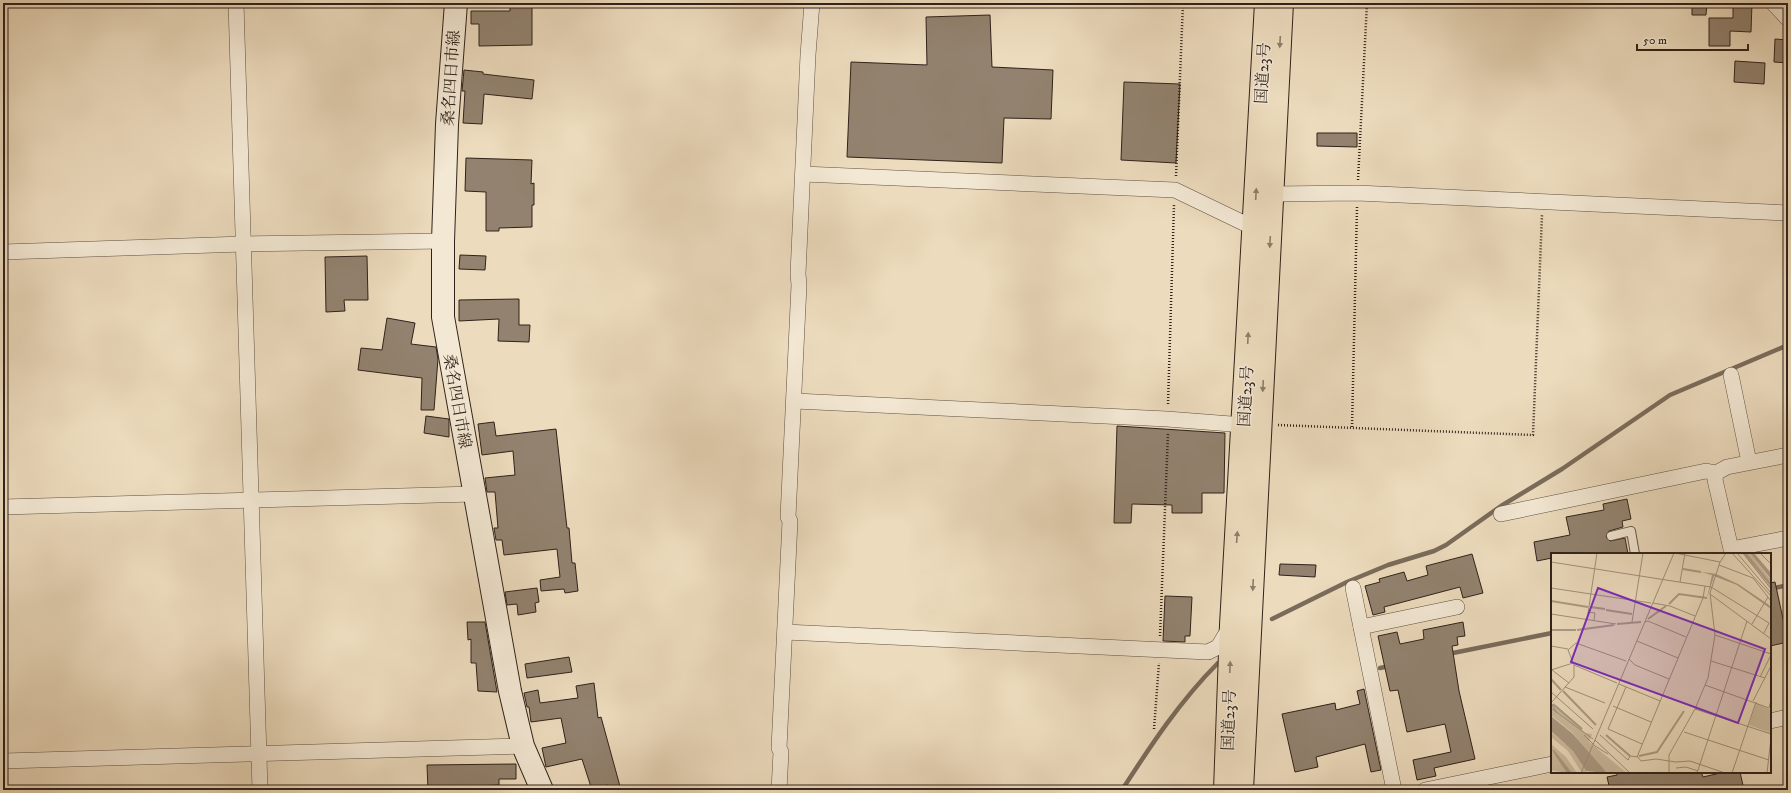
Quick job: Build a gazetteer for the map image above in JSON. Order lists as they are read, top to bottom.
{
  "streets": {
    "highway": ["国道23号"],
    "main road": ["桑名四日市線"]
  },
  "scale_bar": "50 m"
}
